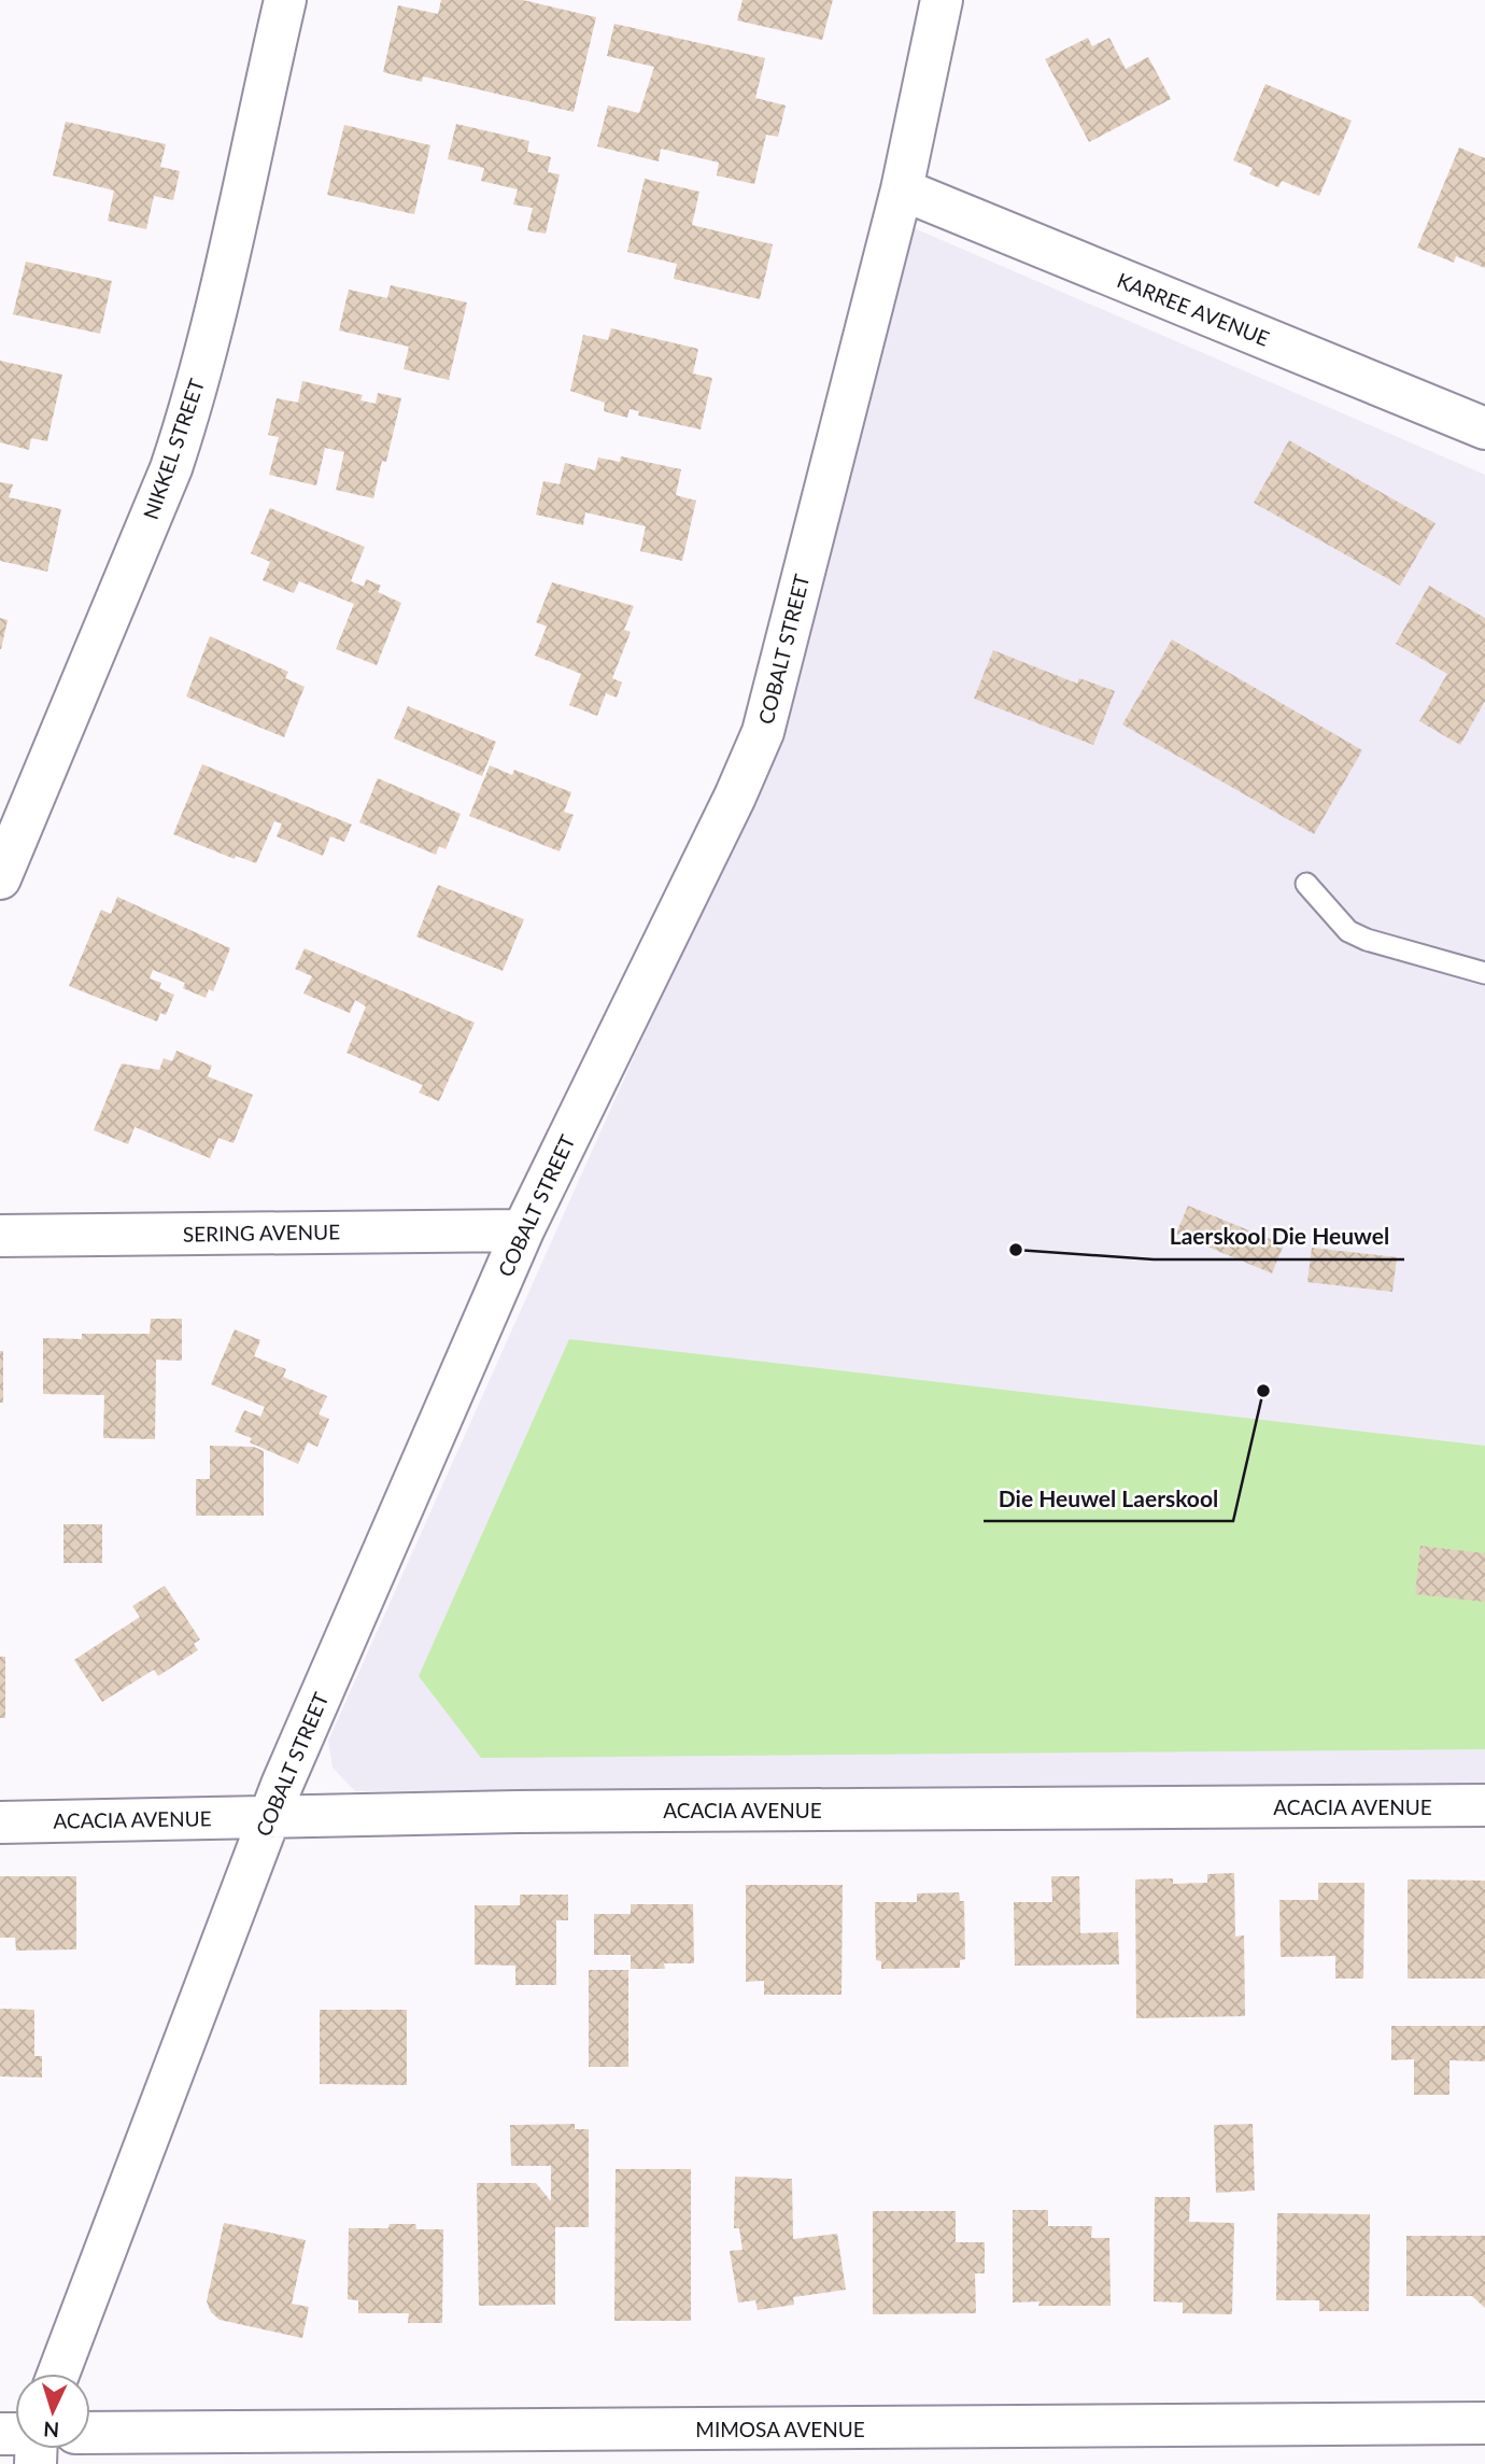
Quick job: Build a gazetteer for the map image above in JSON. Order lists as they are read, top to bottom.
{
  "streets": {
    "street": [
      "KARREE AVENUE",
      "NIKKEL STREET",
      "COBALT STREET",
      "SERING AVENUE",
      "ACACIA AVENUE",
      "MIMOSA AVENUE"
    ]
  },
  "crossings": [
    ["KARREE AVENUE", "COBALT STREET"],
    ["COBALT STREET", "SERING AVENUE"],
    ["COBALT STREET", "ACACIA AVENUE"]
  ],
  "places": ["Laerskool Die Heuwel", "Die Heuwel Laerskool"],
  "north": "bottom"
}
